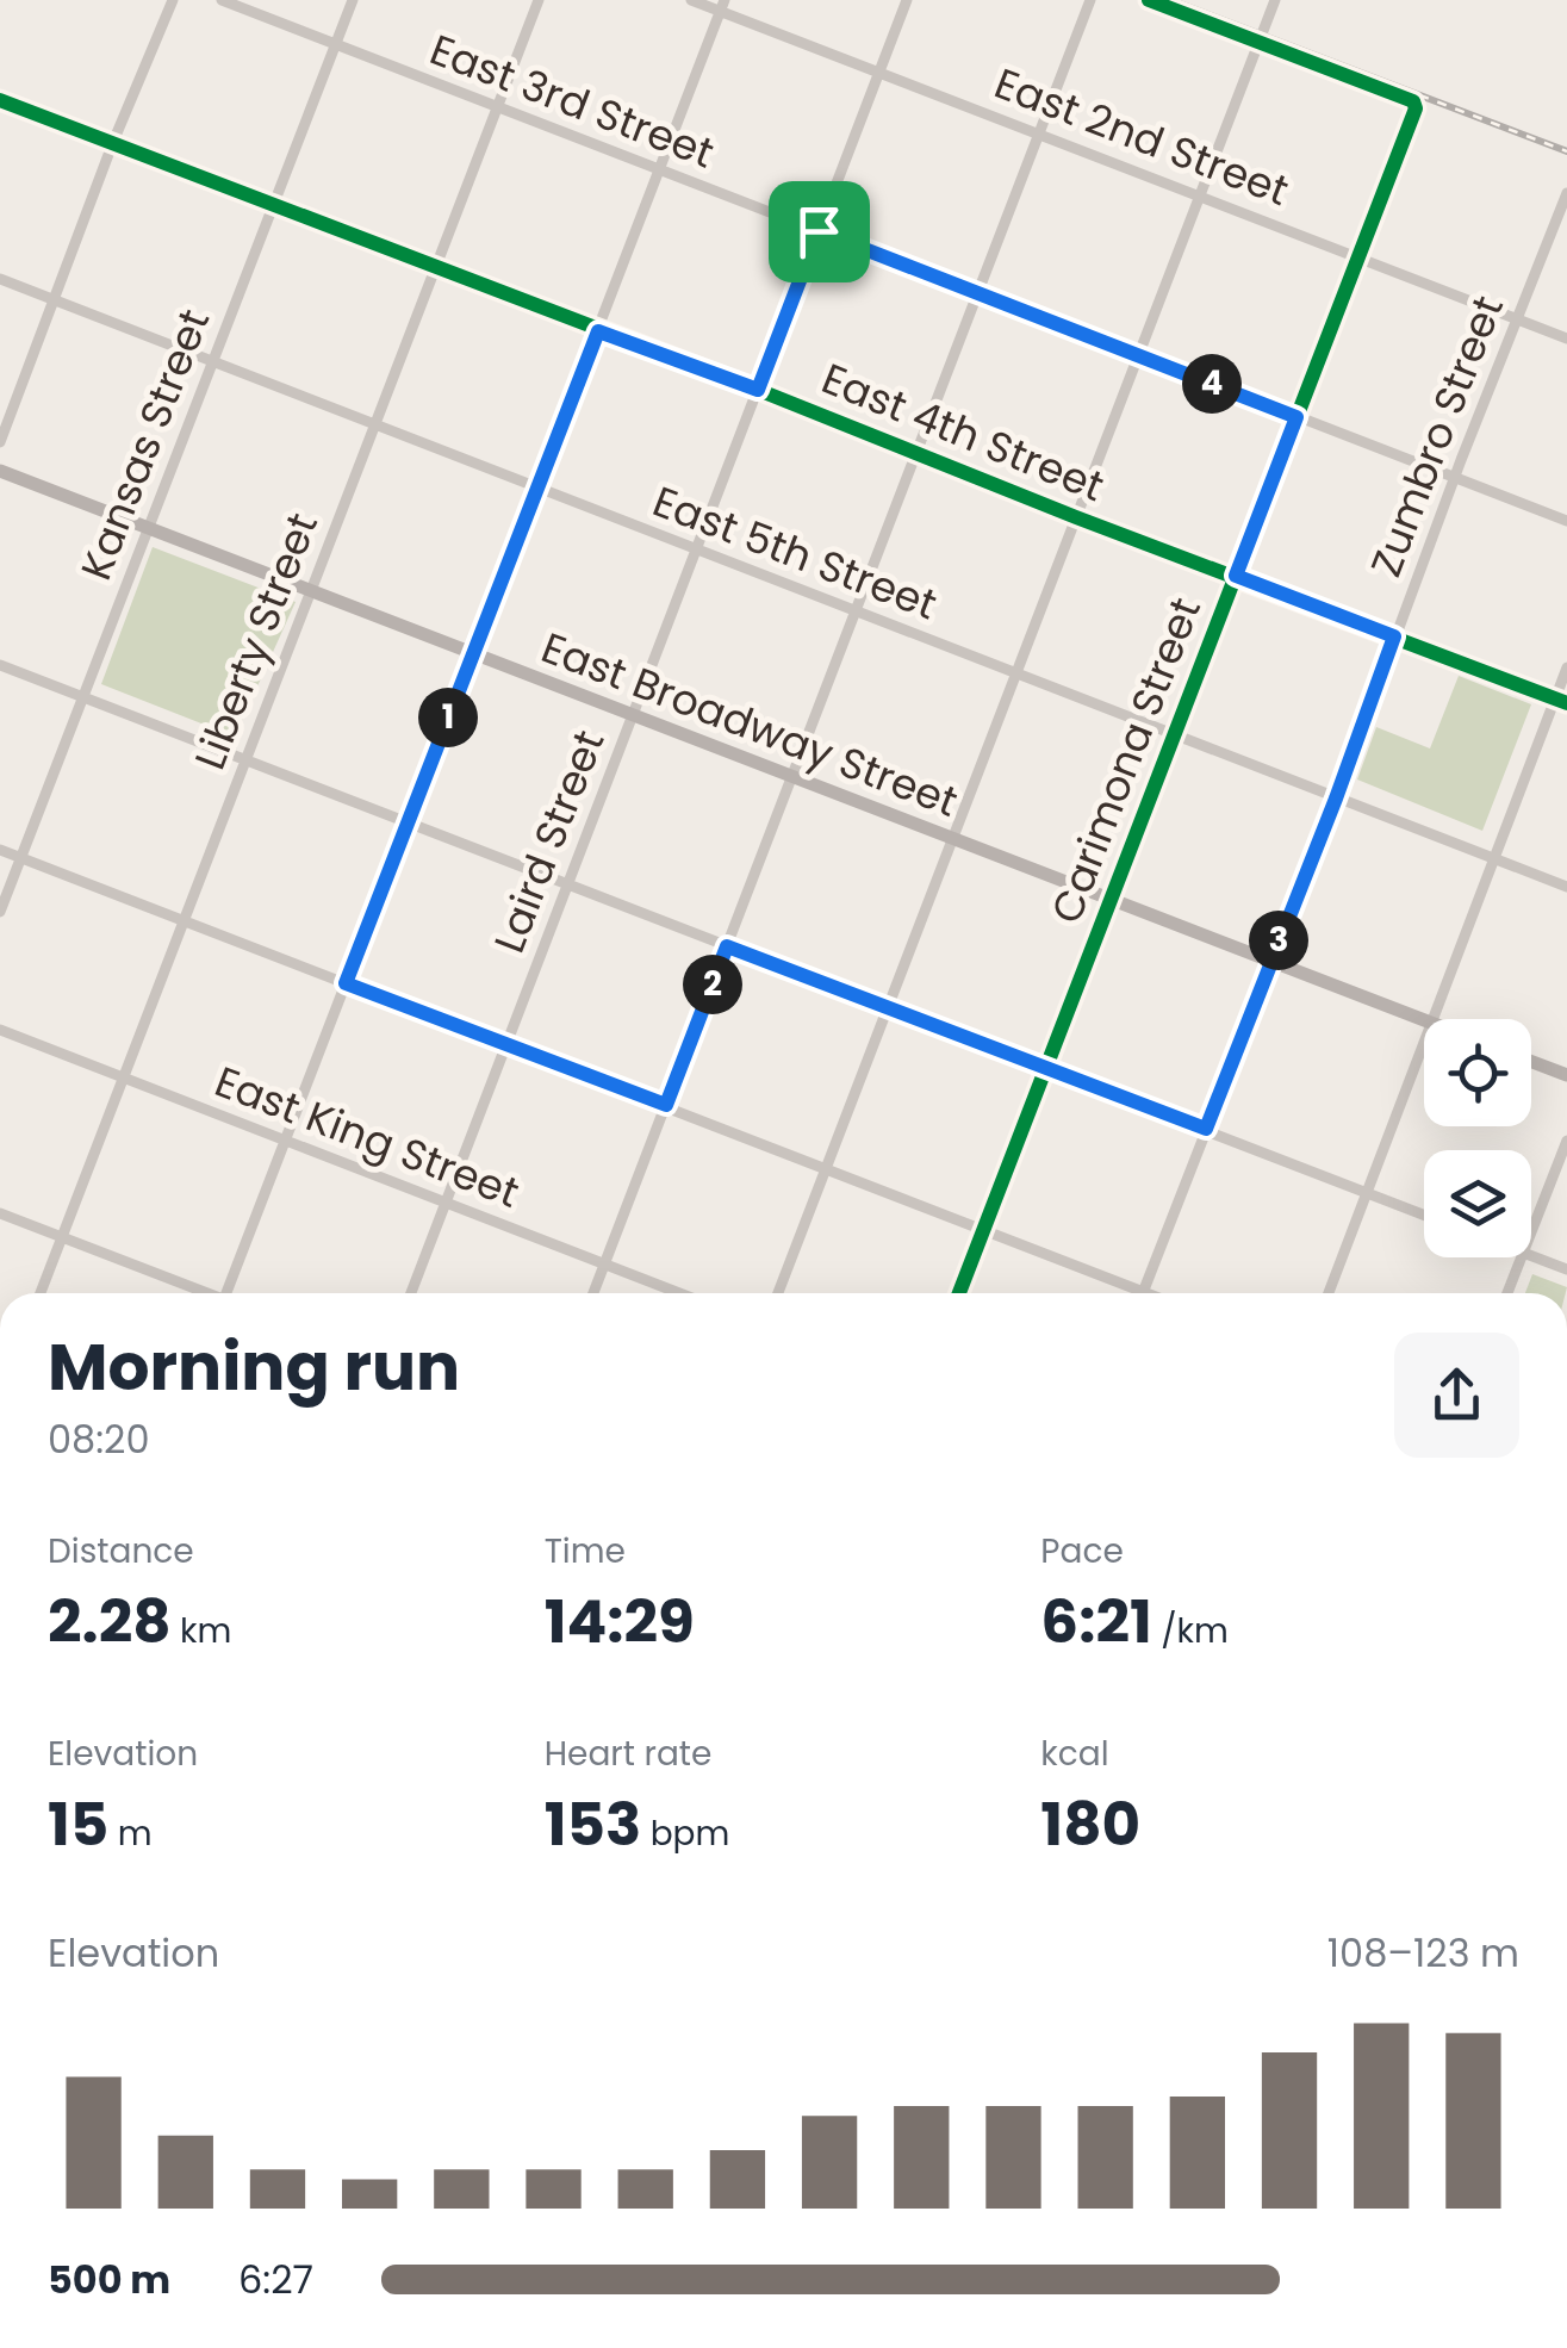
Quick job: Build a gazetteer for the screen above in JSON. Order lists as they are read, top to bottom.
{
  "streets": {
    "main road": ["East Broadway Street"],
    "street": [
      "East 3rd Street",
      "East 2nd Street",
      "East 4th Street",
      "Zumbro Street",
      "Kansas Street",
      "East 5th Street",
      "Liberty Street",
      "Carimona Street",
      "Laird Street",
      "East King Street"
    ]
  },
  "crossings": [
    ["East 3rd Street", "Zumbro Street"],
    ["East 3rd Street", "Kansas Street"],
    ["East 3rd Street", "Liberty Street"],
    ["East 3rd Street", "Carimona Street"],
    ["East 3rd Street", "Laird Street"],
    ["East 2nd Street", "Zumbro Street"],
    ["East 2nd Street", "Carimona Street"],
    ["East 2nd Street", "Laird Street"],
    ["East 4th Street", "Zumbro Street"],
    ["East 4th Street", "Kansas Street"],
    ["East 4th Street", "Liberty Street"],
    ["East 4th Street", "Carimona Street"],
    ["East 4th Street", "Laird Street"],
    ["Zumbro Street", "East 5th Street"],
    ["Zumbro Street", "East Broadway Street"],
    ["Kansas Street", "East 5th Street"],
    ["Kansas Street", "East Broadway Street"],
    ["East 5th Street", "Liberty Street"],
    ["East 5th Street", "Carimona Street"],
    ["East 5th Street", "Laird Street"],
    ["Liberty Street", "East Broadway Street"],
    ["Liberty Street", "East King Street"],
    ["East Broadway Street", "Carimona Street"],
    ["East Broadway Street", "Laird Street"],
    ["Laird Street", "East King Street"]
  ],
  "page": {
    "pins": [
      "4",
      "1",
      "3",
      "2"
    ],
    "heading": ["Morning run", "08:20"],
    "stats": [
      ["Distance", "2.28 km"],
      ["Time", "14:29"],
      ["Pace", "6:21 /km"],
      ["Elevation", "15 m"],
      ["Heart rate", "153 bpm"],
      ["kcal", "180"]
    ],
    "chart": ["Elevation", "108–123 m"],
    "list": [
      {
        "name": "500 m",
        "note": "6:27"
      }
    ]
  }
}
